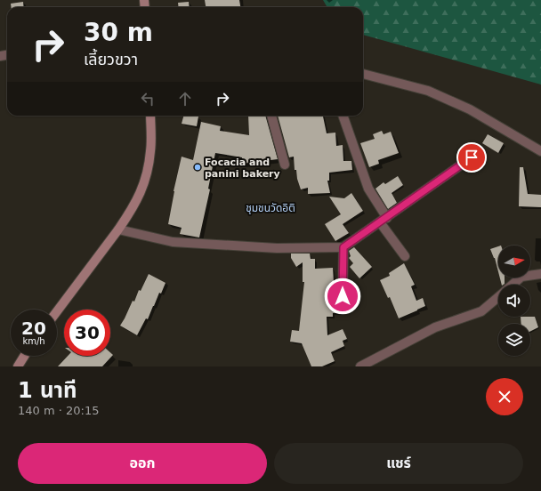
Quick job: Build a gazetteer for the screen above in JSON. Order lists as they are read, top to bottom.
{
  "districts": ["ชุมชนวัดอิติ"],
  "places": ["Focacia and panini bakery"],
  "north": "right",
  "page": {
    "turn": ["30 m", "เลี้ยวขวา"],
    "speed": "20 km/h",
    "limit": "30",
    "heading": ["1 นาที", "140 m · 20:15"],
    "buttons": ["ออก", "แชร์"]
  }
}
